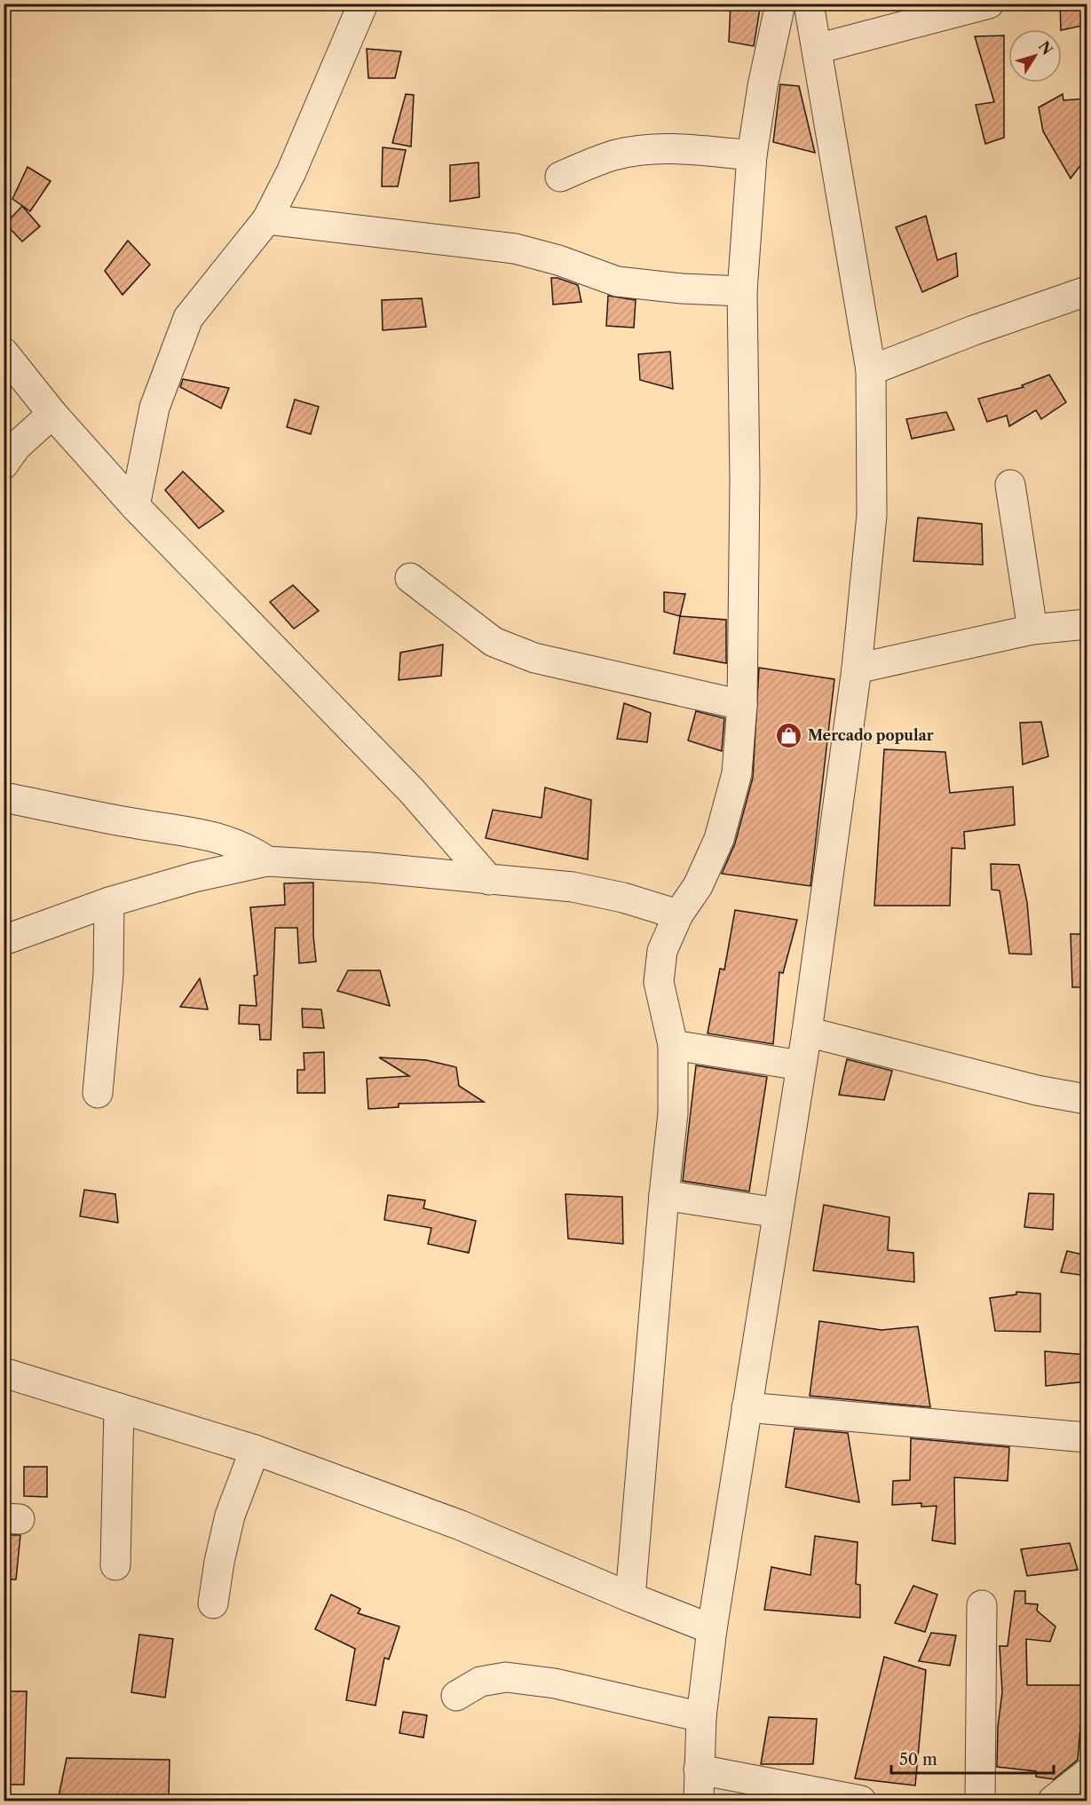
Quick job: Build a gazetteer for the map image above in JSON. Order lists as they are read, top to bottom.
{
  "places": {
    "shop": ["Mercado popular"]
  },
  "scale_bar": "50 m",
  "north": "top right"
}
